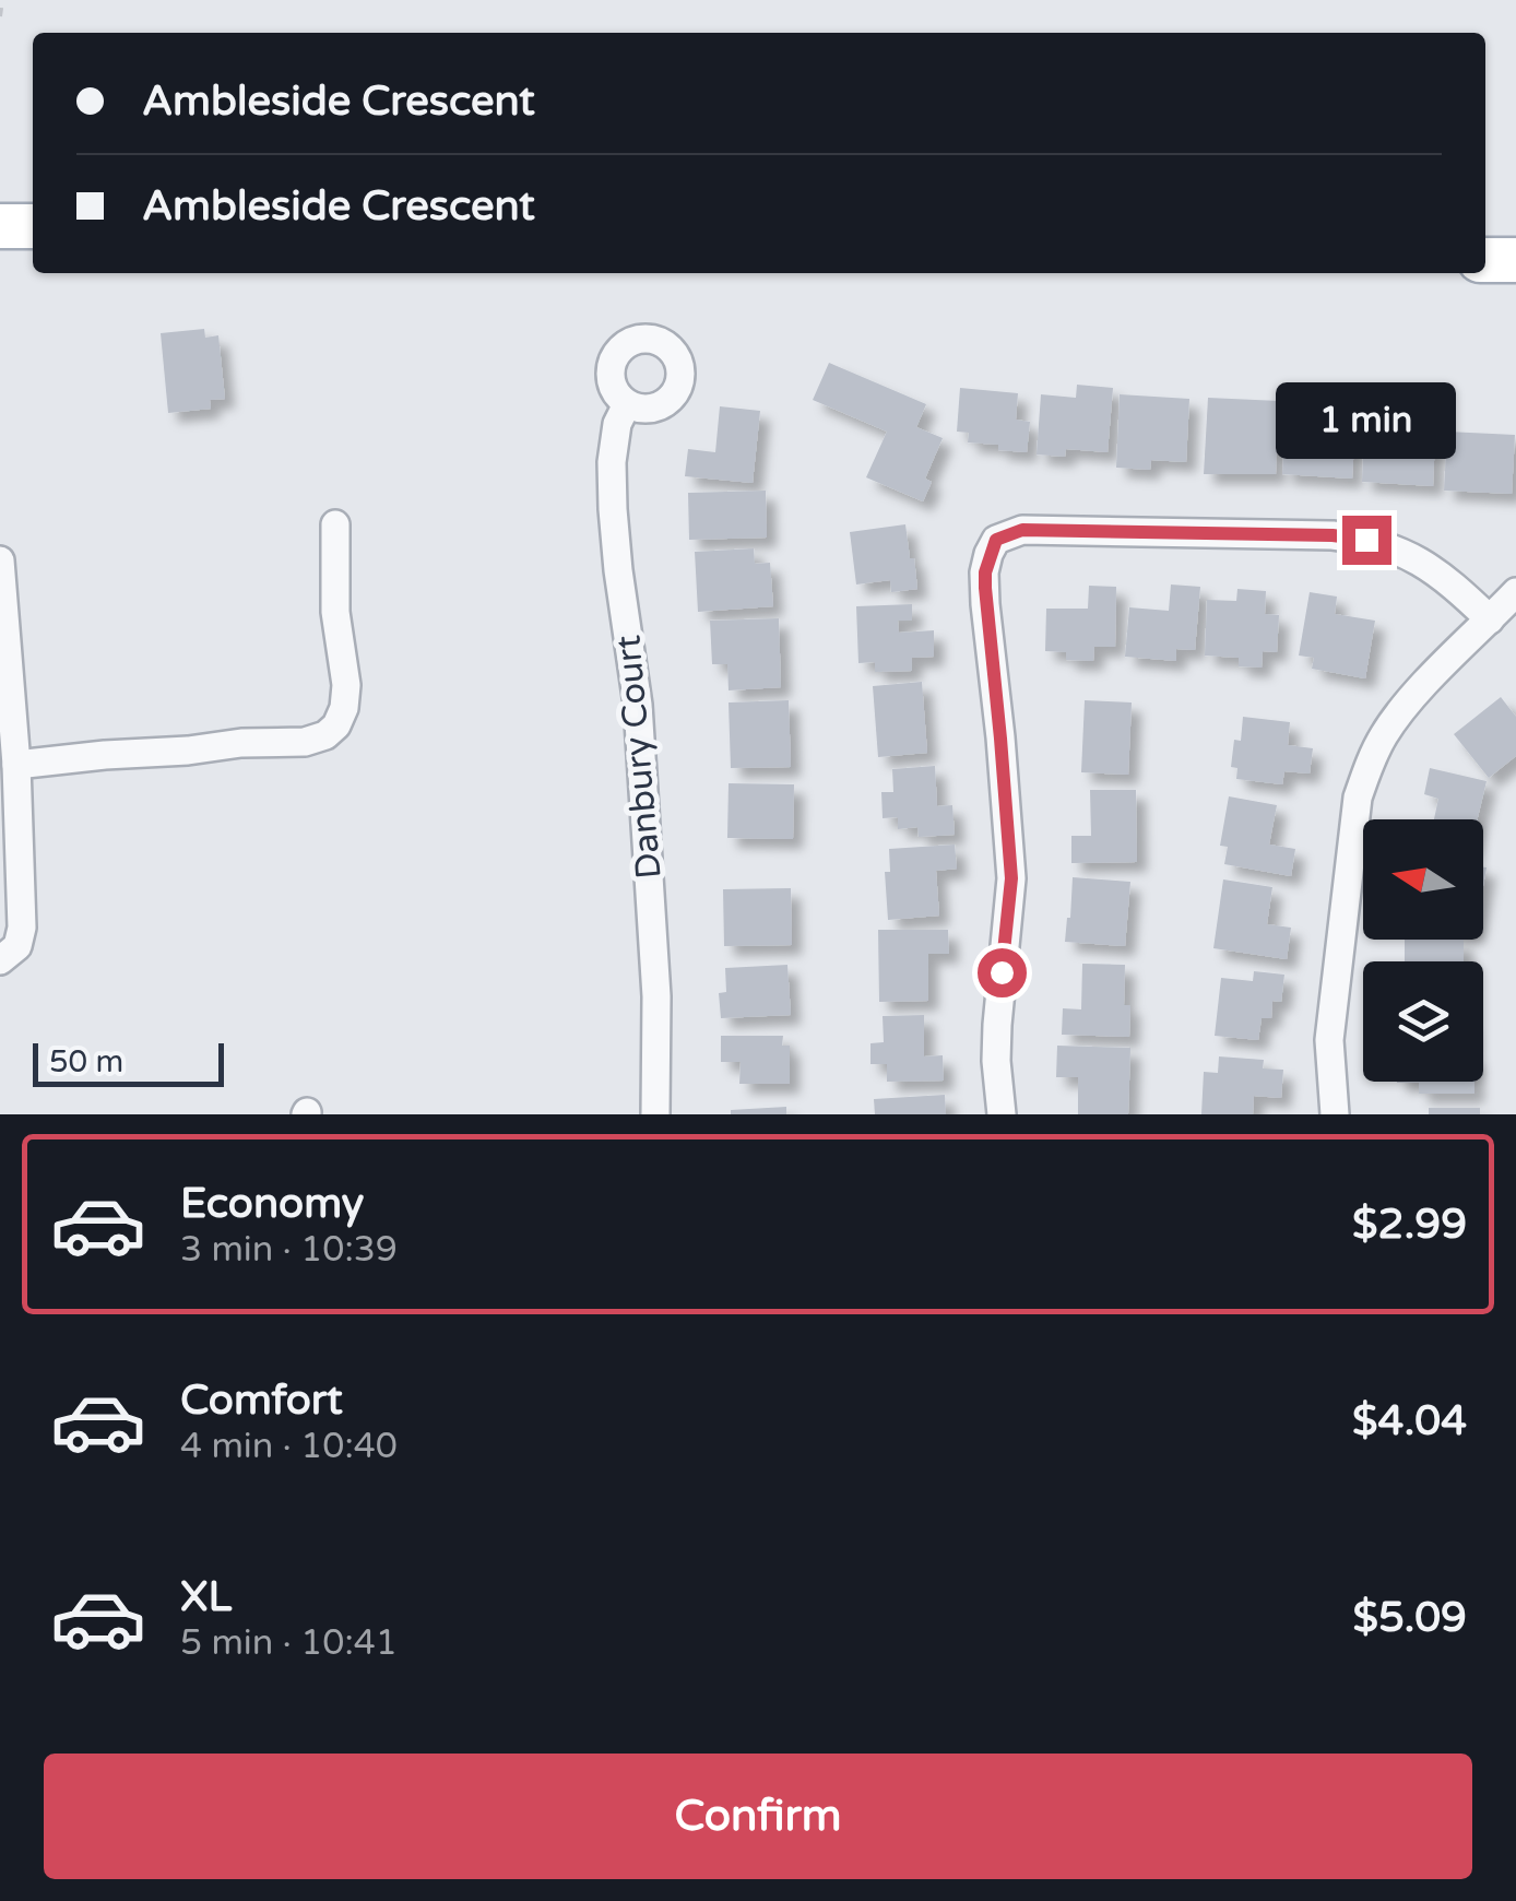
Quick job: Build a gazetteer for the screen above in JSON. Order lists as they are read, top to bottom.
{
  "streets": {
    "street": ["Danbury Court"]
  },
  "scale_bar": "50 m",
  "north": "left",
  "page": {
    "banner": ["Ambleside Crescent", "Ambleside Crescent"],
    "bubble": "1 min",
    "scale": "50 m",
    "list": [
      {
        "name": "Economy",
        "note": "3 min · 10:39",
        "value": "$2.99"
      },
      {
        "name": "Comfort",
        "note": "4 min · 10:40",
        "value": "$4.04"
      },
      {
        "name": "XL",
        "note": "5 min · 10:41",
        "value": "$5.09"
      }
    ],
    "buttons": "Confirm"
  }
}
